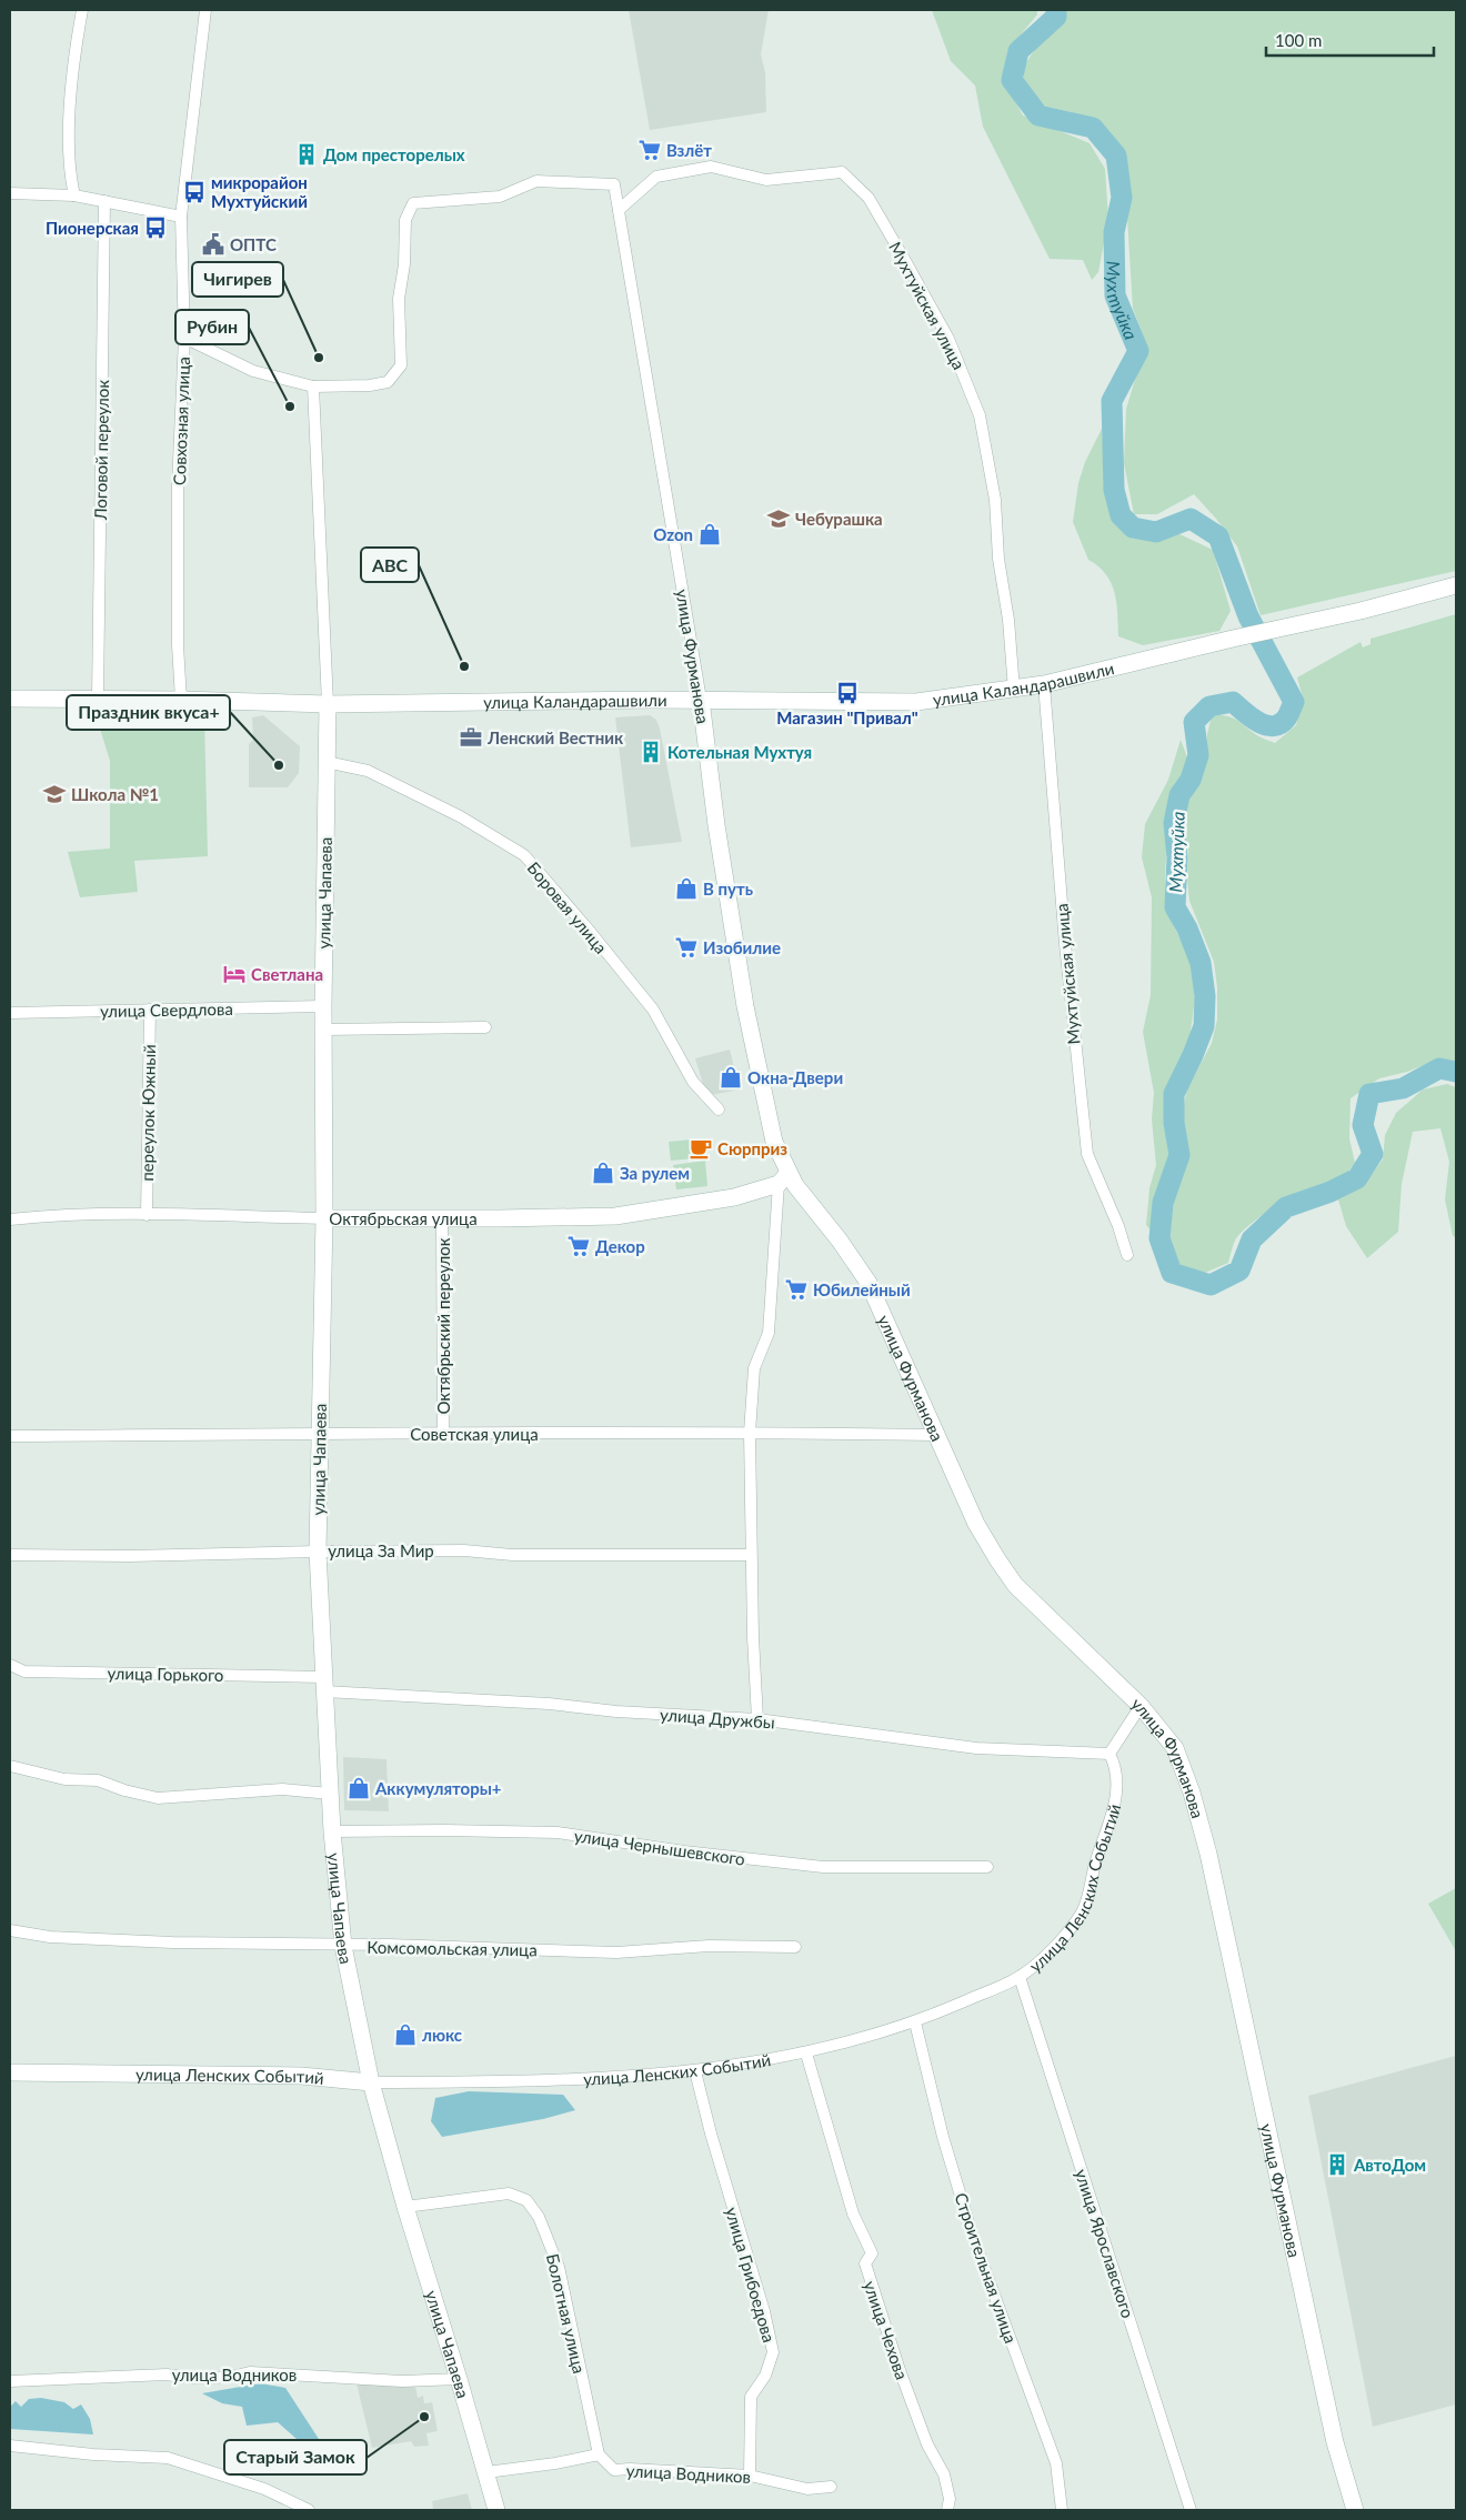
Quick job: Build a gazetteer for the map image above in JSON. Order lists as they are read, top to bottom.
{
  "streets": {
    "main road": [
      "улица Фурманова",
      "улица Каландарашвили",
      "улица Чапаева",
      "Октябрьская улица",
      "улица Ленских Событий"
    ],
    "street": [
      "Мухтуйская улица",
      "Совхозная улица",
      "Логовой переулок",
      "Боровая улица",
      "улица Свердлова",
      "переулок Южный",
      "Октябрьский переулок",
      "Советская улица",
      "улица За Мир",
      "улица Горького",
      "улица Дружбы",
      "улица Чернышевского",
      "Комсомольская улица",
      "улица Ярославского",
      "Строительная улица",
      "улица Грибоедова",
      "Болотная улица",
      "улица Чехова",
      "улица Водников"
    ]
  },
  "crossings": [
    ["Мухтуйская улица", "улица Фурманова"],
    ["Мухтуйская улица", "улица Каландарашвили"],
    ["Совхозная улица", "улица Каландарашвили"],
    ["Логовой переулок", "улица Каландарашвили"],
    ["улица Фурманова", "улица Каландарашвили"],
    ["улица Фурманова", "улица Чапаева"],
    ["улица Фурманова", "Октябрьская улица"],
    ["улица Фурманова", "Советская улица"],
    ["улица Каландарашвили", "улица Чапаева"],
    ["улица Чапаева", "Боровая улица"],
    ["улица Чапаева", "улица Свердлова"],
    ["улица Чапаева", "Октябрьская улица"],
    ["улица Чапаева", "Советская улица"],
    ["улица Чапаева", "улица За Мир"],
    ["улица Чапаева", "улица Горького"],
    ["улица Чапаева", "улица Дружбы"],
    ["улица Чапаева", "улица Чернышевского"],
    ["улица Чапаева", "улица Ленских Событий"],
    ["улица Чапаева", "Комсомольская улица"],
    ["улица Чапаева", "Болотная улица"],
    ["улица Чапаева", "улица Водников"],
    ["улица Свердлова", "переулок Южный"],
    ["переулок Южный", "Октябрьская улица"],
    ["Октябрьская улица", "Октябрьский переулок"],
    ["Октябрьский переулок", "Советская улица"],
    ["улица Горького", "улица Дружбы"],
    ["улица Дружбы", "улица Ленских Событий"],
    ["улица Ленских Событий", "улица Ярославского"],
    ["улица Ленских Событий", "Строительная улица"],
    ["улица Ленских Событий", "улица Грибоедова"],
    ["улица Ленских Событий", "улица Чехова"],
    ["улица Грибоедова", "улица Водников"],
    ["Болотная улица", "улица Водников"]
  ],
  "water": ["Мухтуйка"],
  "places": {
    "supermarket": [
      "Взлёт",
      "Изобилие",
      "Декор",
      "Юбилейный"
    ],
    "building": ["Дом престорелых", "Котельная Мухтуя", "АвтоДом"],
    "bus stop": ["микрорайон Мухтуйский", "Пионерская", "Магазин \"Привал\""],
    "public building": ["ОПТС"],
    "other": [
      "Чигирев",
      "Рубин",
      "ABC",
      "Праздник вкуса+",
      "Старый Замок"
    ],
    "school or university": ["Чебурашка", "Школа №1"],
    "shop": [
      "Ozon",
      "В путь",
      "Окна-Двери",
      "За рулем",
      "Аккумуляторы+",
      "люкс"
    ],
    "office": ["Ленский Вестник"],
    "hotel": ["Светлана"],
    "cafe": ["Сюрприз"]
  },
  "scale_bar": "100 m"
}
